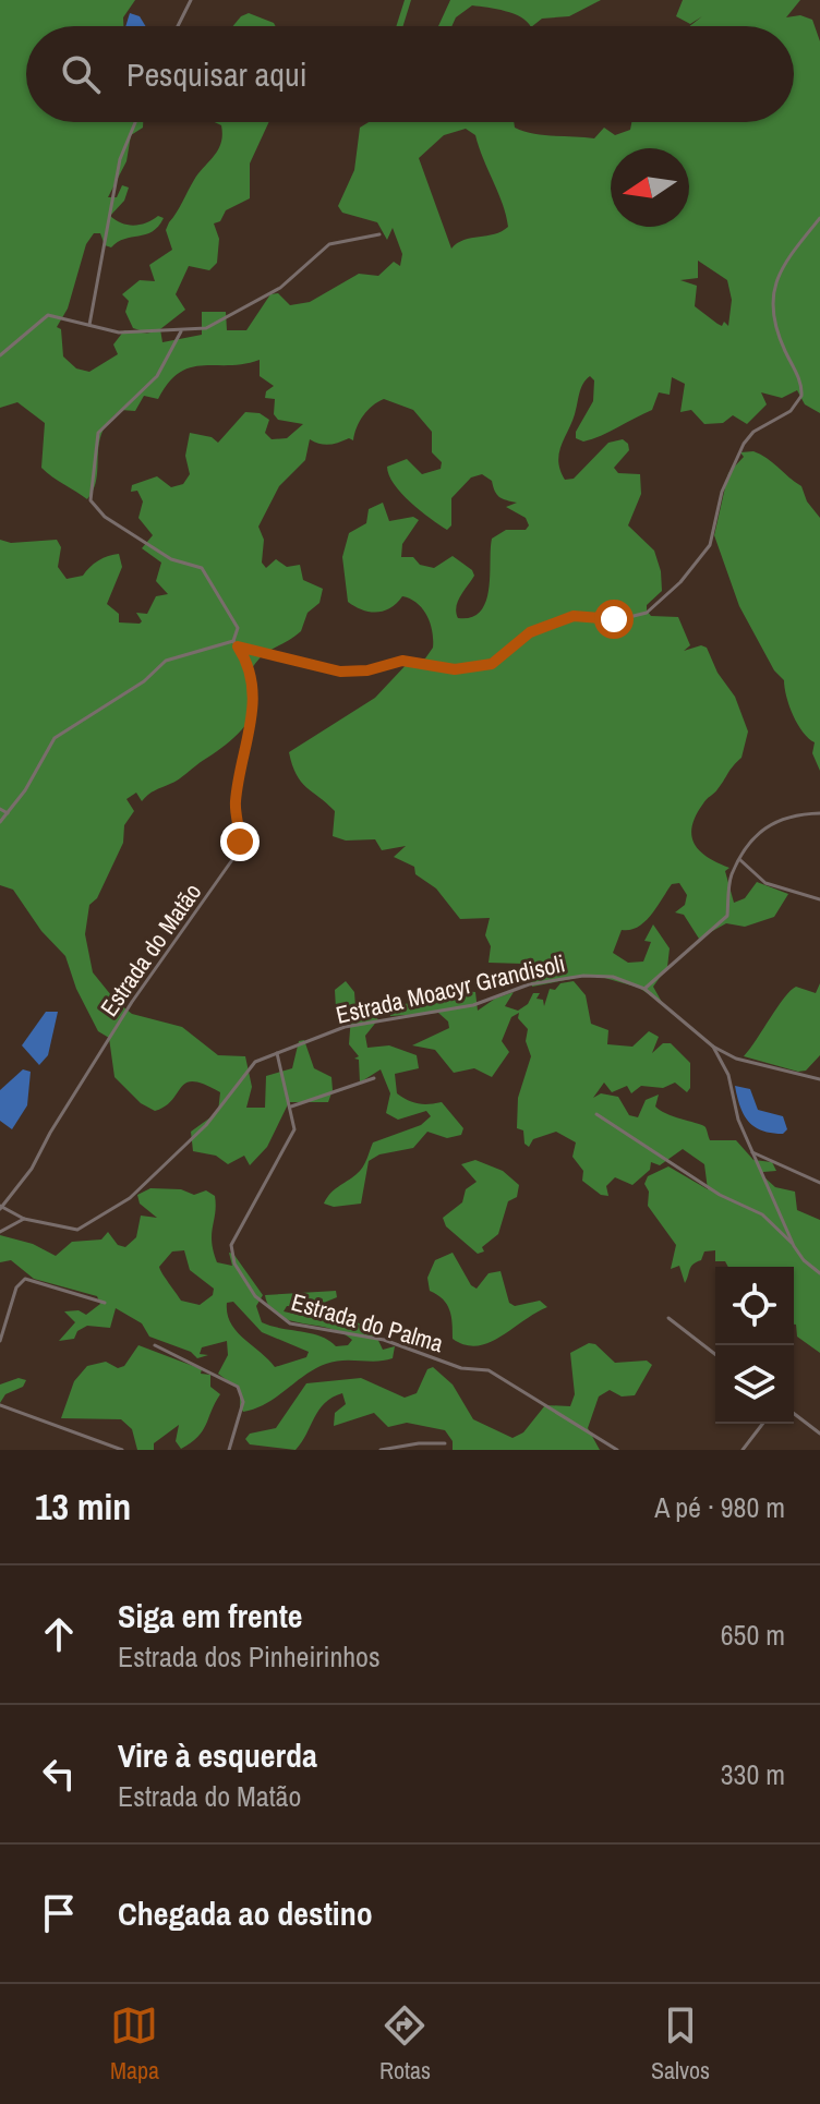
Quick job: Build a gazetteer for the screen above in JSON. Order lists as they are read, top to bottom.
{
  "streets": {
    "street": ["Estrada do Matão", "Estrada Moacyr Grandisoli", "Estrada do Palma"]
  },
  "crossings": [
    ["Estrada do Matão", "Estrada Moacyr Grandisoli"],
    ["Estrada Moacyr Grandisoli", "Estrada do Palma"]
  ],
  "north": "left",
  "page": {
    "search": "Pesquisar aqui",
    "heading": ["13 min", "A pé · 980 m"],
    "list": [
      ["Siga em frente", "Estrada dos Pinheirinhos", "650 m"],
      ["Vire à esquerda", "Estrada do Matão", "330 m"],
      "Chegada ao destino"
    ],
    "nav": ["Mapa", "Rotas", "Salvos"]
  }
}
